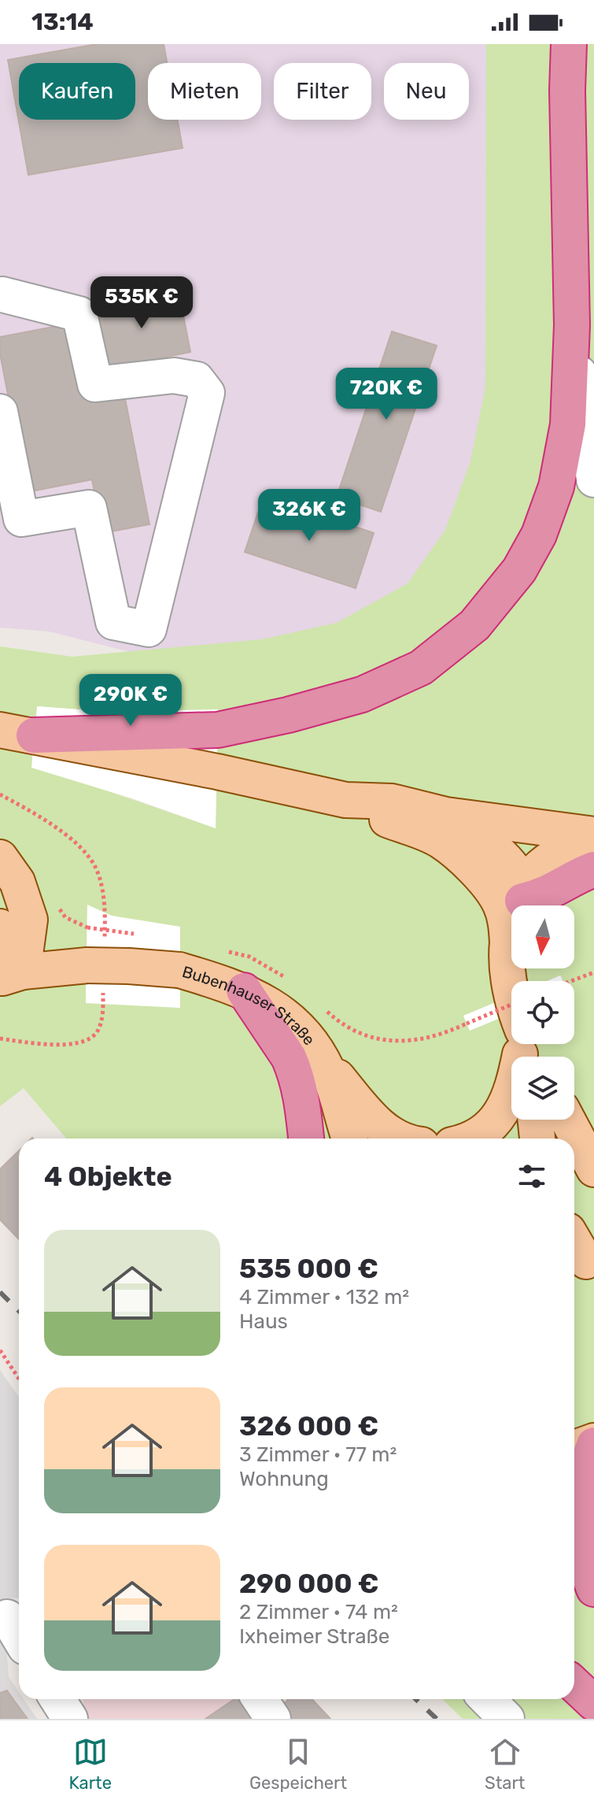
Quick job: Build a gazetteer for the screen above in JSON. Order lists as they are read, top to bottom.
{
  "streets": {
    "main road": ["Bubenhauser Straße"]
  },
  "north": "bottom",
  "page": {
    "status": "13:14",
    "chip": [
      "Kaufen",
      "Mieten",
      "Filter",
      "Neu"
    ],
    "price": [
      "535K €",
      "720K €",
      "326K €",
      "290K €"
    ],
    "heading": "4 Objekte",
    "list": [
      {
        "name": "535 000 €",
        "note": "4 Zimmer · 132 m² · Haus"
      },
      {
        "name": "326 000 €",
        "note": "3 Zimmer · 77 m² · Wohnung"
      },
      {
        "name": "290 000 €",
        "note": "2 Zimmer · 74 m² · Ixheimer Straße"
      }
    ],
    "tabs": ["Karte", "Gespeichert", "Start"]
  }
}
